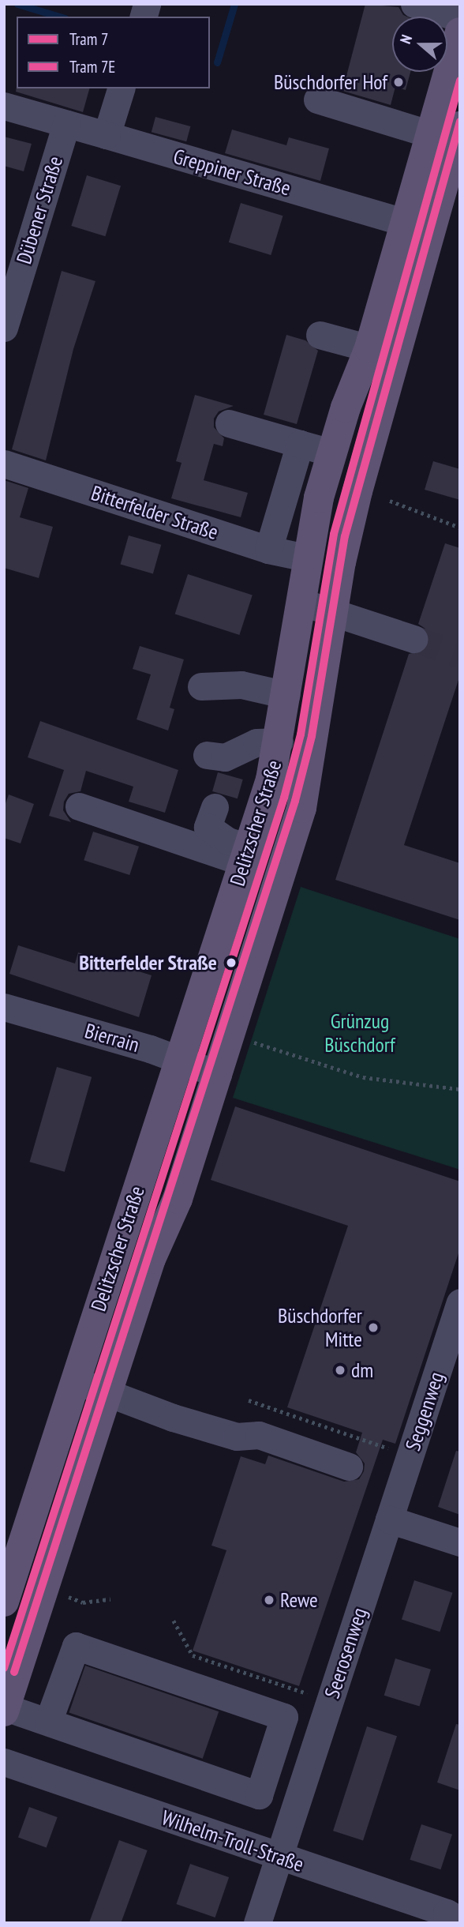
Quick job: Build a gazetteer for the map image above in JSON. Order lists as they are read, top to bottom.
{
  "streets": {
    "main road": ["Delitzscher Straße"],
    "street": [
      "Greppiner Straße",
      "Dübener Straße",
      "Bitterfelder Straße",
      "Bierrain",
      "Seggenweg",
      "Seerosenweg",
      "Wilhelm-Troll-Straße"
    ]
  },
  "crossings": [
    ["Greppiner Straße", "Dübener Straße"],
    ["Greppiner Straße", "Delitzscher Straße"],
    ["Bitterfelder Straße", "Delitzscher Straße"],
    ["Delitzscher Straße", "Bierrain"],
    ["Seggenweg", "Seerosenweg"],
    ["Seerosenweg", "Wilhelm-Troll-Straße"]
  ],
  "parks": ["Grünzug Büschdorf"],
  "places": [
    "Büschdorfer Hof",
    "Bitterfelder Straße",
    "Büschdorfer Mitte",
    "dm",
    "Rewe"
  ],
  "lines": ["tram line 7", "tram line 7E"],
  "legend": ["Tram 7", "Tram 7E"],
  "north": "left"
}
